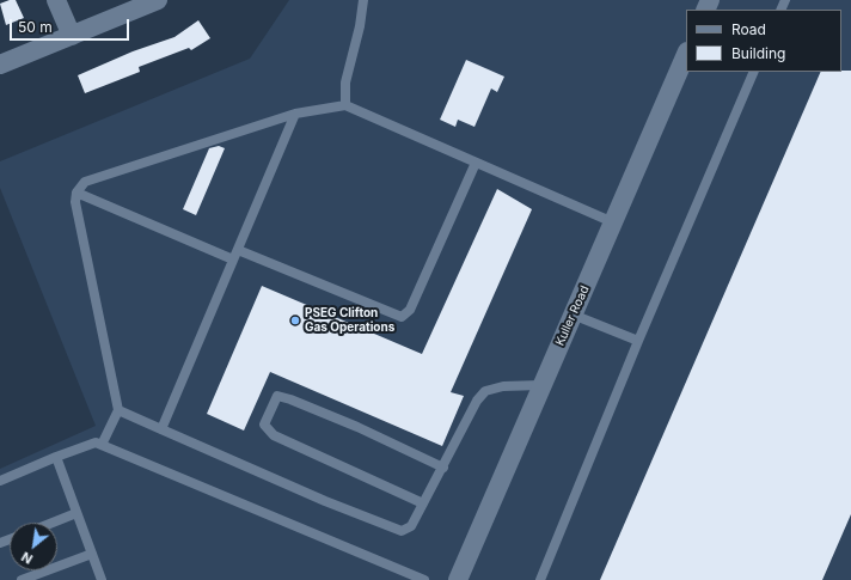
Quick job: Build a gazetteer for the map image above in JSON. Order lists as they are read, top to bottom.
{
  "streets": {
    "street": ["Kuller Road"]
  },
  "places": ["PSEG Clifton Gas Operations"],
  "legend": ["Road", "Building"],
  "scale_bar": "50 m",
  "north": "bottom left"
}
